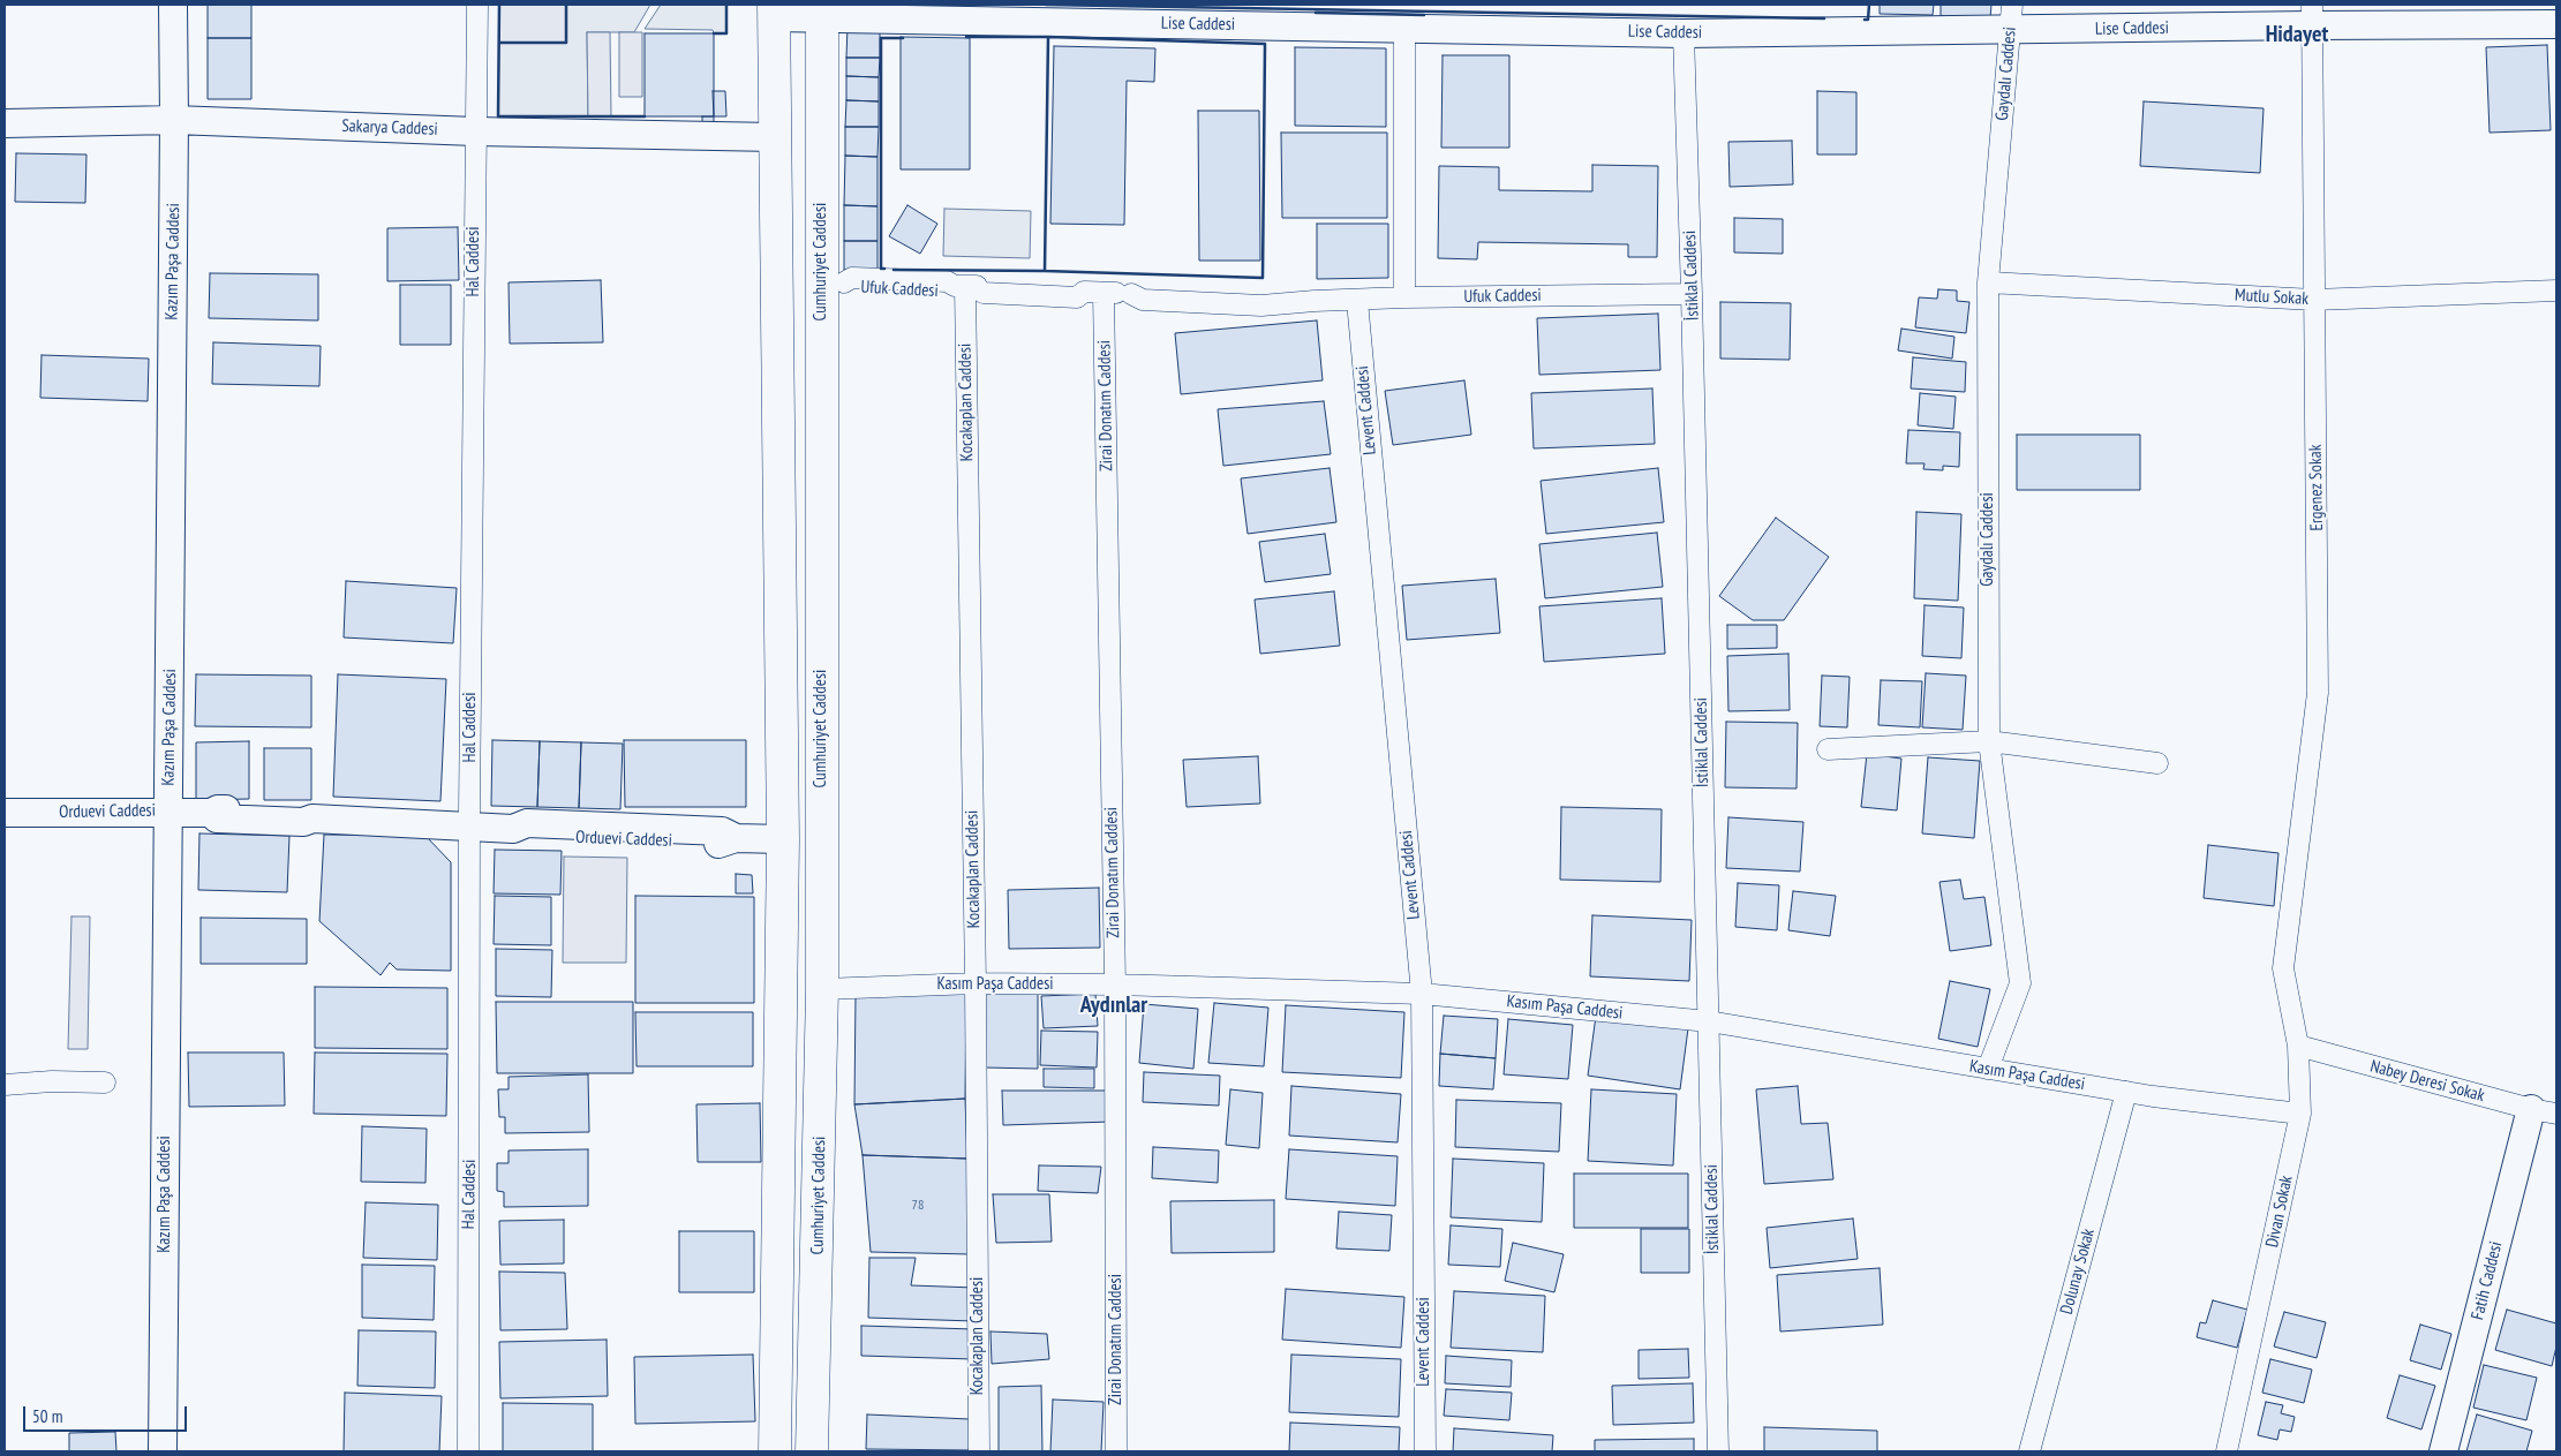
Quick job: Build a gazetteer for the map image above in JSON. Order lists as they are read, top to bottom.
{
  "streets": {
    "highway": ["Cumhuriyet Caddesi"],
    "street": [
      "Lise Caddesi",
      "Gaydalı Caddesi",
      "Sakarya Caddesi",
      "Kazım Paşa Caddesi",
      "Hal Caddesi",
      "İstiklal Caddesi",
      "Ufuk Caddesi",
      "Mutlu Sokak",
      "Kocakaplan Caddesi",
      "Zirai Donatım Caddesi",
      "Levent Caddesi",
      "Ergenez Sokak",
      "Orduevi Caddesi",
      "Kasım Paşa Caddesi",
      "Nabey Deresi Sokak",
      "Divan Sokak",
      "Dolunay Sokak",
      "Fatih Caddesi"
    ]
  },
  "crossings": [
    ["Lise Caddesi", "Gaydalı Caddesi"],
    ["Lise Caddesi", "Cumhuriyet Caddesi"],
    ["Lise Caddesi", "İstiklal Caddesi"],
    ["Lise Caddesi", "Ergenez Sokak"],
    ["Gaydalı Caddesi", "Mutlu Sokak"],
    ["Gaydalı Caddesi", "Kasım Paşa Caddesi"],
    ["Sakarya Caddesi", "Kazım Paşa Caddesi"],
    ["Sakarya Caddesi", "Hal Caddesi"],
    ["Kazım Paşa Caddesi", "Orduevi Caddesi"],
    ["Hal Caddesi", "Orduevi Caddesi"],
    ["Cumhuriyet Caddesi", "Ufuk Caddesi"],
    ["Cumhuriyet Caddesi", "Kasım Paşa Caddesi"],
    ["İstiklal Caddesi", "Ufuk Caddesi"],
    ["İstiklal Caddesi", "Kasım Paşa Caddesi"],
    ["Ufuk Caddesi", "Kocakaplan Caddesi"],
    ["Ufuk Caddesi", "Zirai Donatım Caddesi"],
    ["Ufuk Caddesi", "Levent Caddesi"],
    ["Mutlu Sokak", "Ergenez Sokak"],
    ["Kocakaplan Caddesi", "Kasım Paşa Caddesi"],
    ["Zirai Donatım Caddesi", "Kasım Paşa Caddesi"],
    ["Levent Caddesi", "Kasım Paşa Caddesi"],
    ["Ergenez Sokak", "Divan Sokak"],
    ["Kasım Paşa Caddesi", "Divan Sokak"],
    ["Kasım Paşa Caddesi", "Dolunay Sokak"],
    ["Nabey Deresi Sokak", "Divan Sokak"],
    ["Nabey Deresi Sokak", "Fatih Caddesi"]
  ],
  "districts": ["Hidayet", "Aydınlar"],
  "house_numbers": ["78"],
  "scale_bar": "50 m"
}
